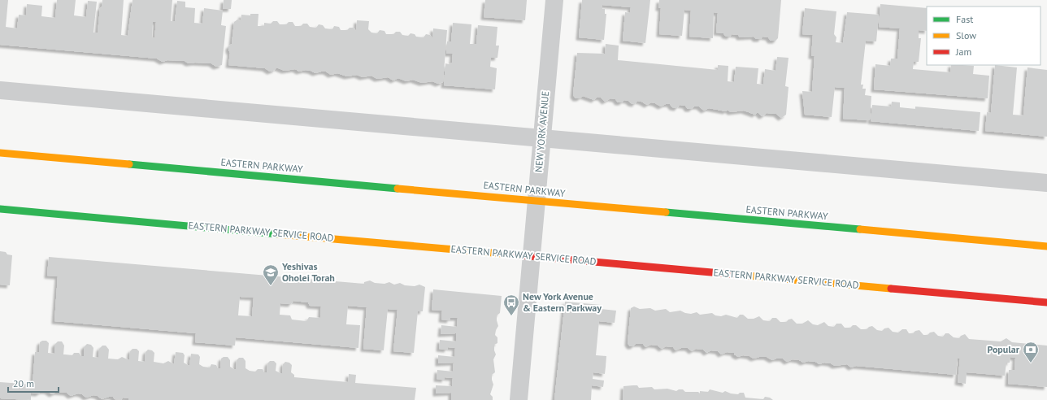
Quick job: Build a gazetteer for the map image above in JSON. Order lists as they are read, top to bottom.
{
  "streets": {
    "main road": ["EASTERN PARKWAY", "EASTERN PARKWAY SERVICE ROAD"],
    "street": ["NEW YORK AVENUE"]
  },
  "crossings": [
    ["NEW YORK AVENUE", "EASTERN PARKWAY"],
    ["NEW YORK AVENUE", "EASTERN PARKWAY SERVICE ROAD"]
  ],
  "places": {
    "school or university": ["Yeshivas Oholei Torah"],
    "bus stop": ["New York Avenue & Eastern Parkway"],
    "bank": ["Popular"]
  },
  "legend": ["Fast", "Slow", "Jam"],
  "scale_bar": "20 m"
}
